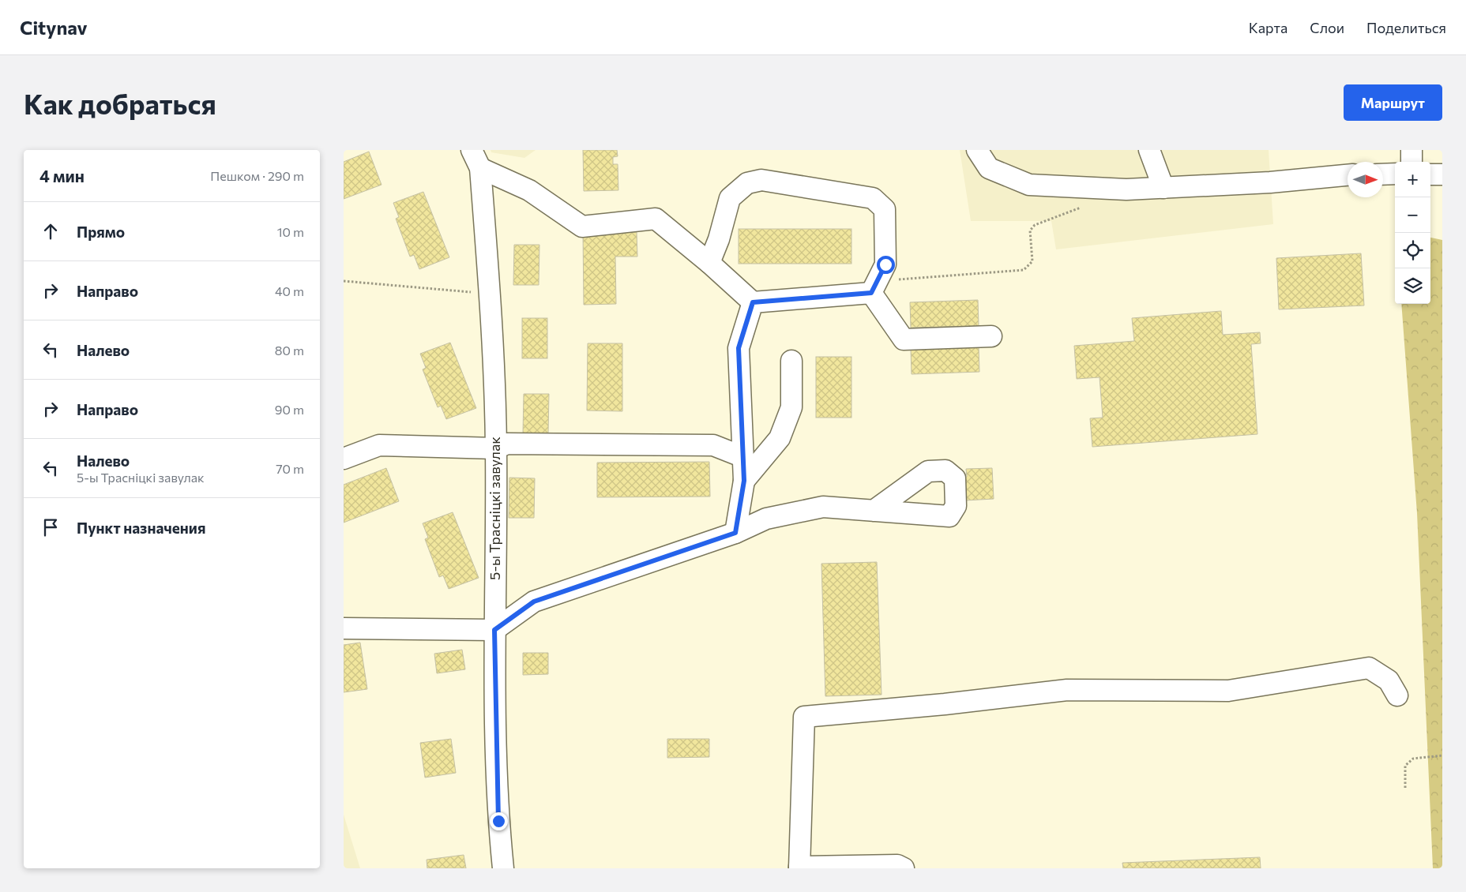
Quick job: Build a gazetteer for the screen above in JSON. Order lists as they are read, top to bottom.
{
  "streets": {
    "street": ["5-ы Трасніцкі завулак"]
  },
  "north": "right",
  "page": {
    "header": "Citynav",
    "nav": ["Карта", "Слои", "Поделиться"],
    "buttons": "Маршрут",
    "title": "Как добраться",
    "heading": ["4 мин", "Пешком · 290 m"],
    "map_buttons": ["+", "−"],
    "list": [
      ["Прямо", "10 m"],
      ["Направо", "40 m"],
      ["Налево", "80 m"],
      ["Направо", "90 m"],
      ["Налево", "5-ы Трасніцкі завулак", "70 m"],
      "Пункт назначения"
    ]
  }
}
